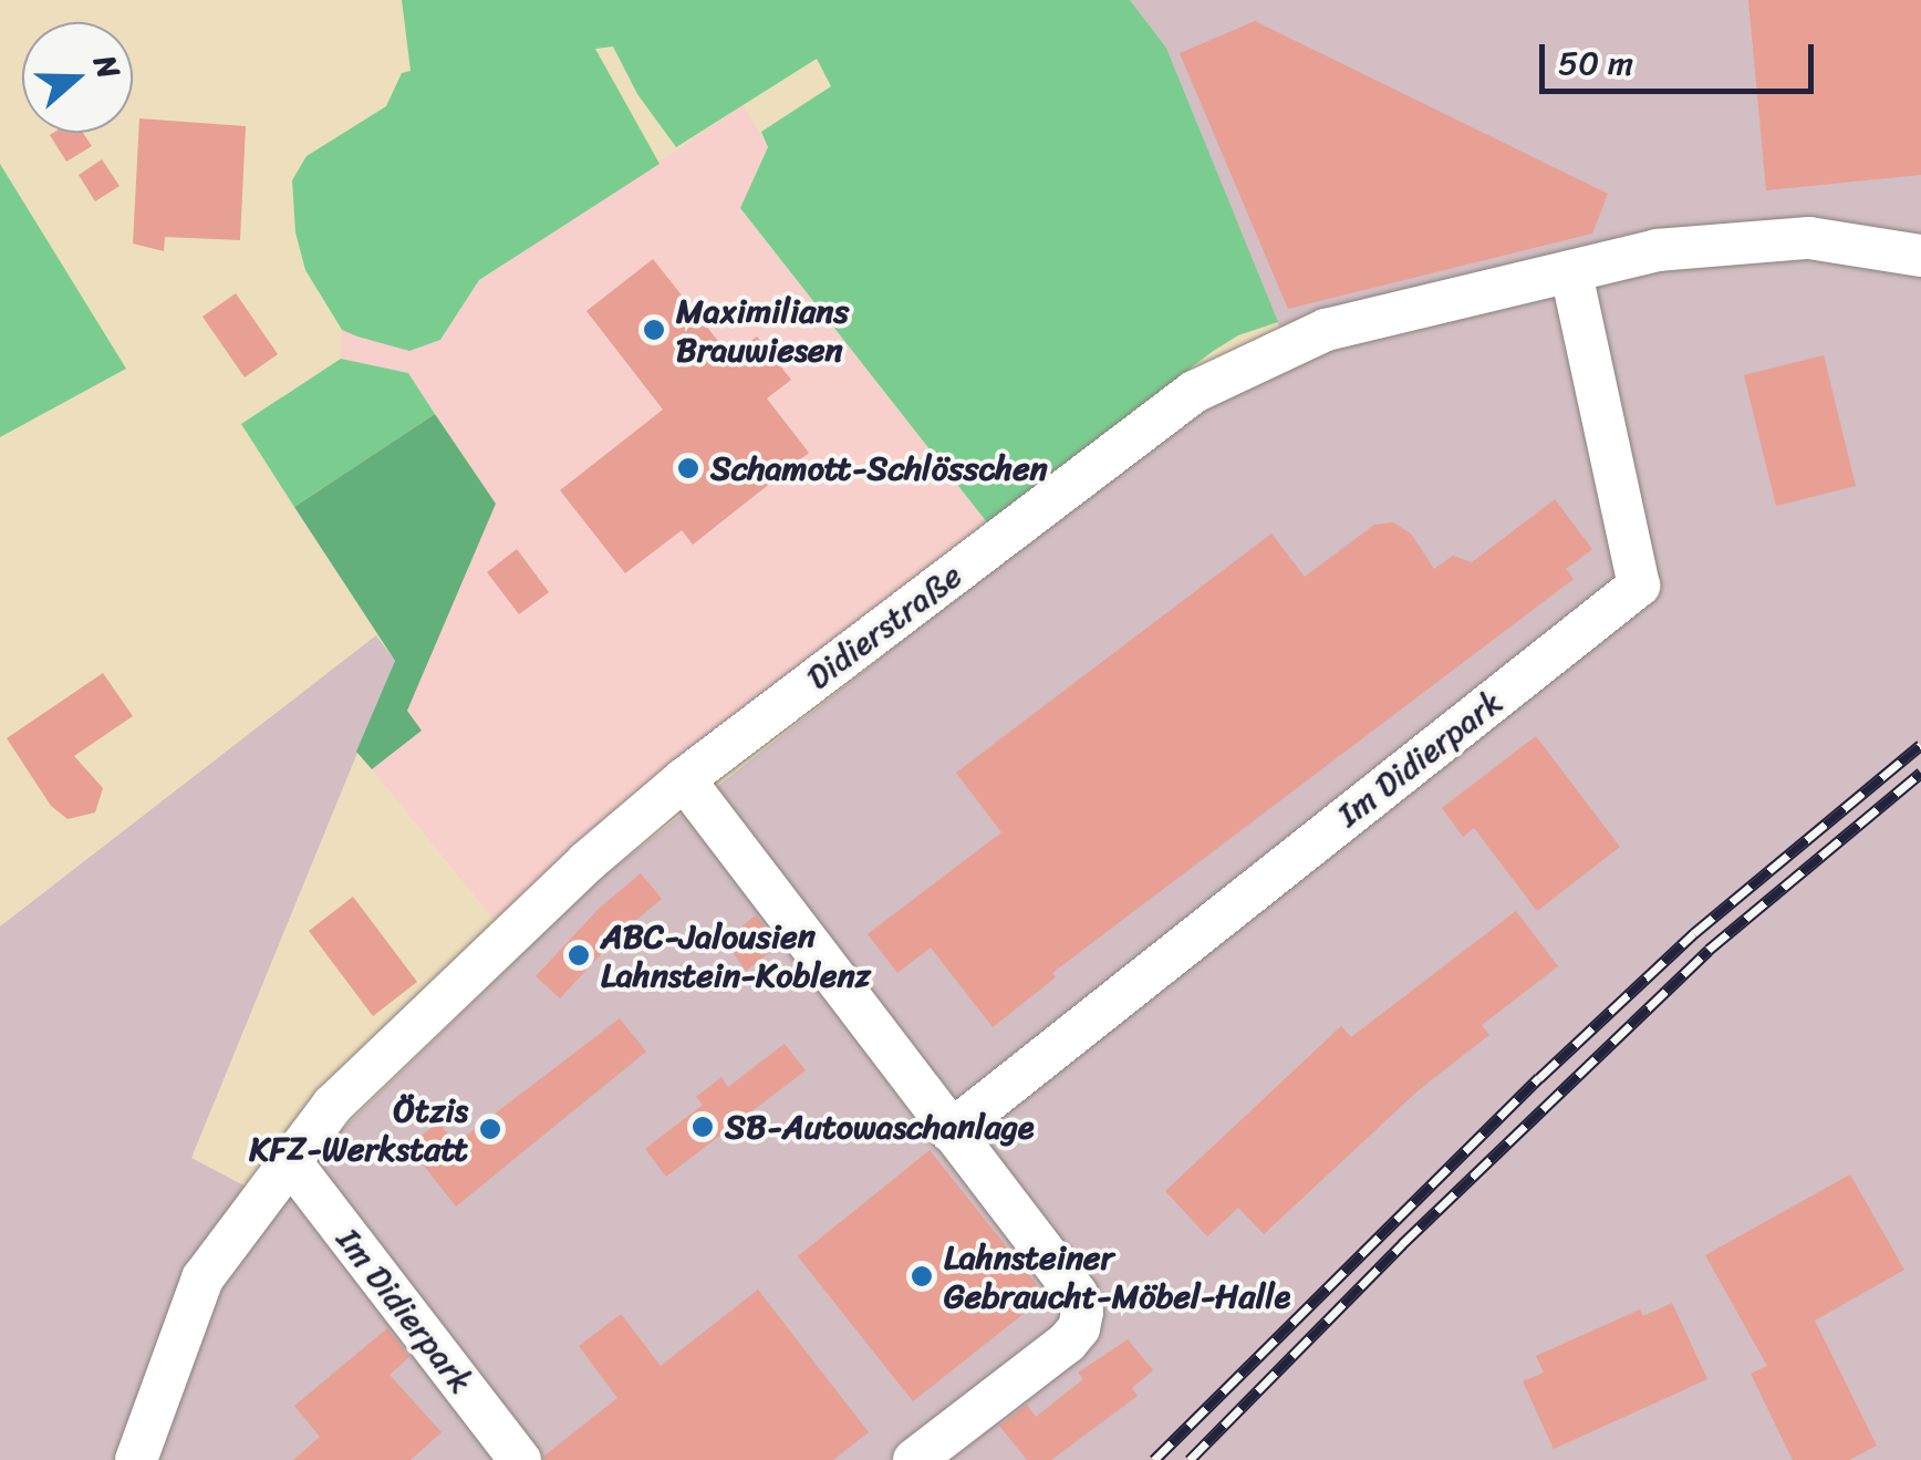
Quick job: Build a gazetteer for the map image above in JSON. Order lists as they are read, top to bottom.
{
  "streets": {
    "street": ["Didierstraße", "Im Didierpark"]
  },
  "crossings": [
    ["Didierstraße", "Im Didierpark"]
  ],
  "places": [
    "Maximilians Brauwiesen",
    "Schamott-Schlösschen",
    "ABC-Jalousien Lahnstein-Koblenz",
    "SB-Autowaschanlage",
    "Ötzis KFZ-Werkstatt",
    "Lahnsteiner Gebraucht-Möbel-Halle"
  ],
  "scale_bar": "50 m",
  "north": "right"
}
